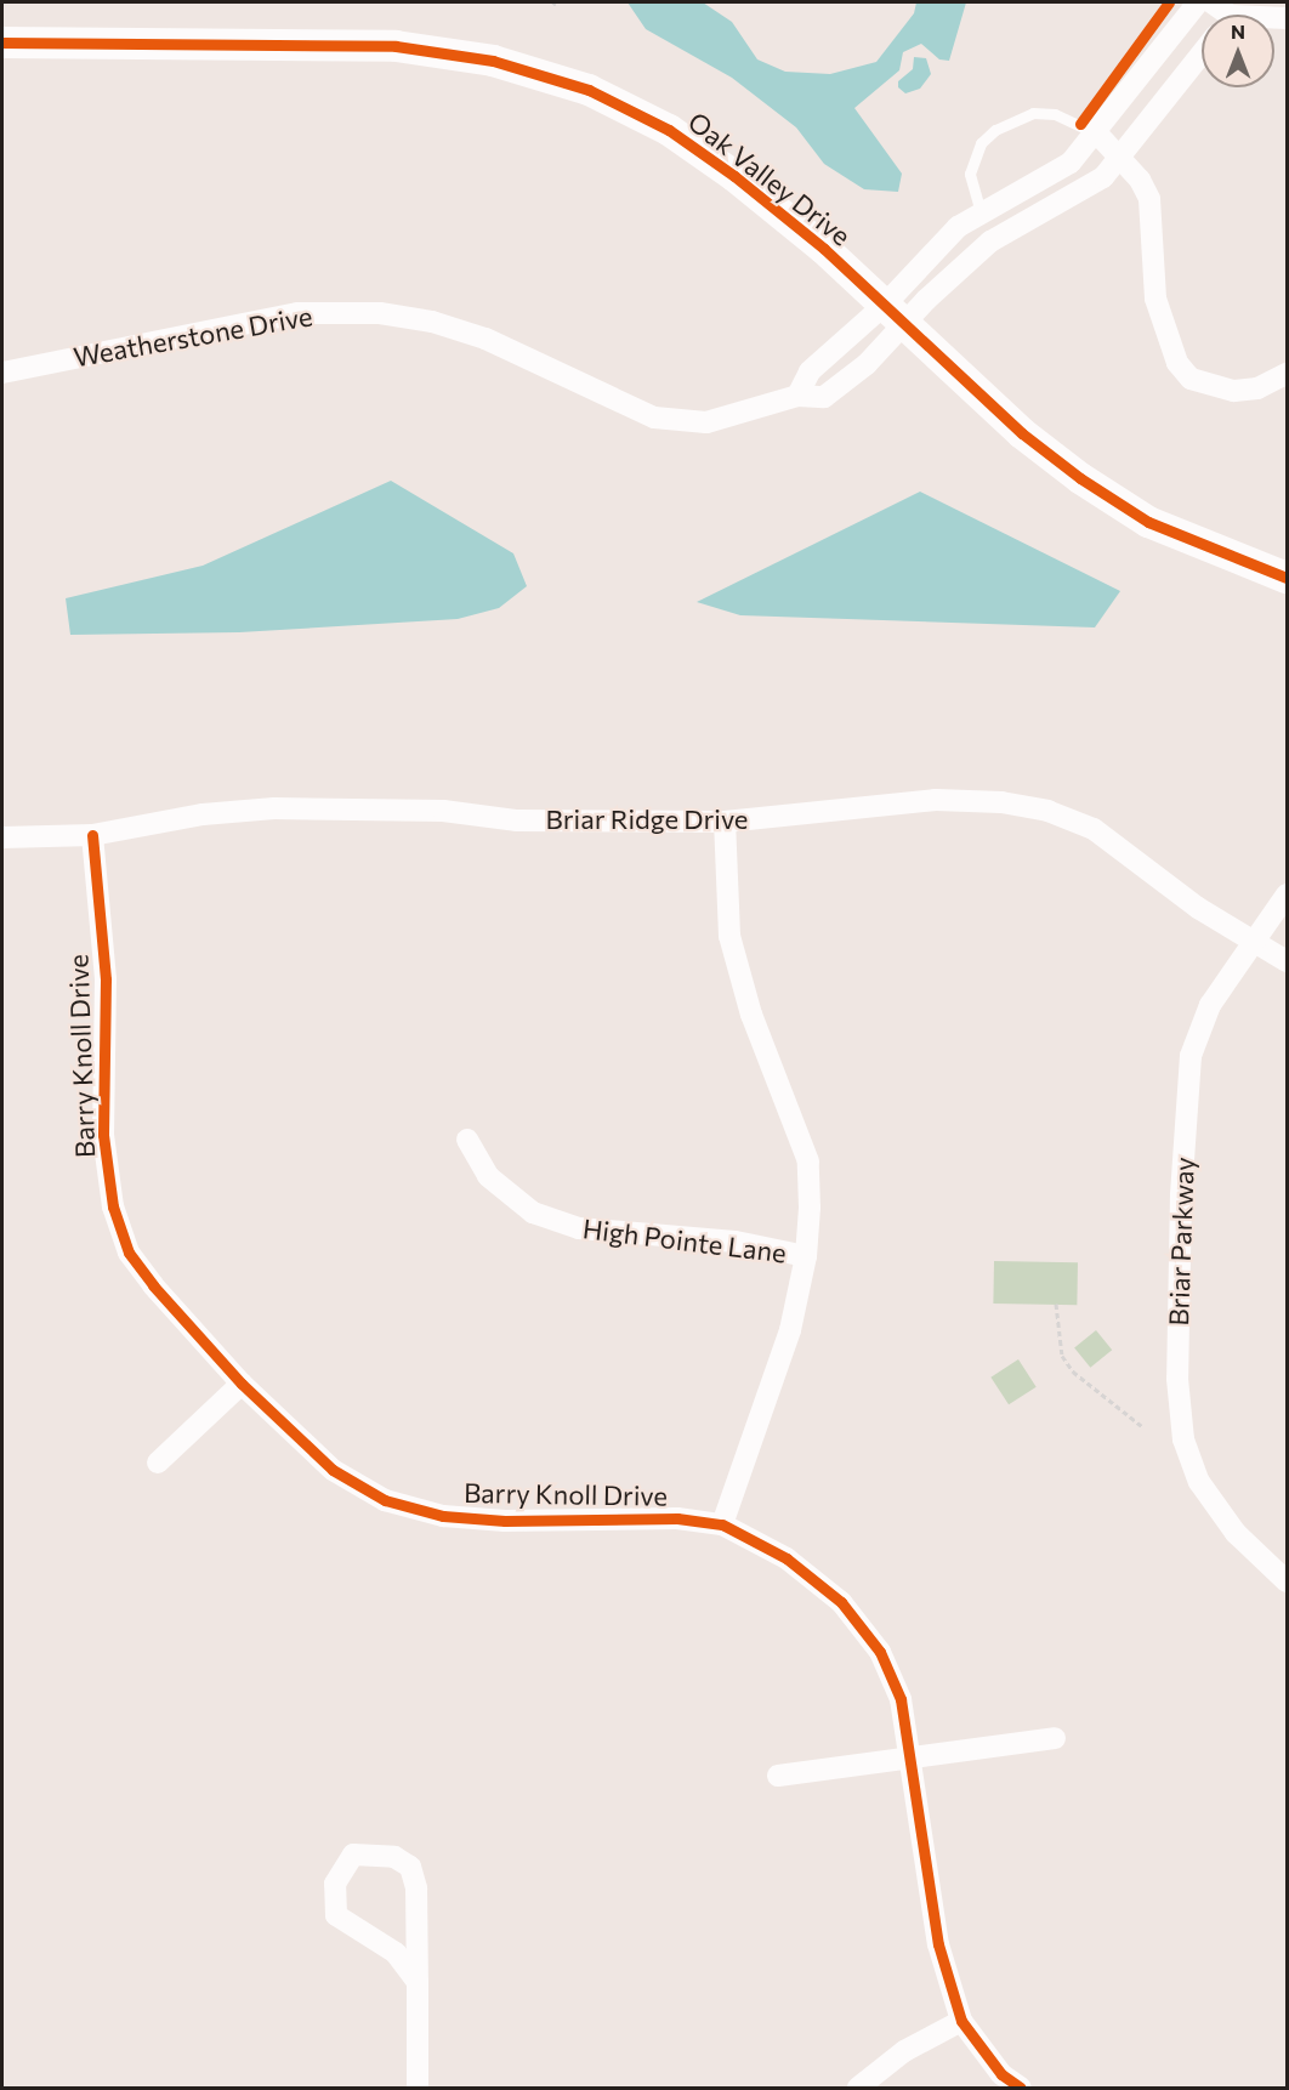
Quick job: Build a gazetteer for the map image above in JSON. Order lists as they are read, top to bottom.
{
  "streets": {
    "street": [
      "Oak Valley Drive",
      "Weatherstone Drive",
      "Briar Ridge Drive",
      "Barry Knoll Drive",
      "High Pointe Lane",
      "Briar Parkway"
    ]
  },
  "crossings": [
    ["Oak Valley Drive", "Weatherstone Drive"],
    ["Briar Ridge Drive", "Barry Knoll Drive"],
    ["Briar Ridge Drive", "Briar Parkway"]
  ],
  "north": "top"
}
